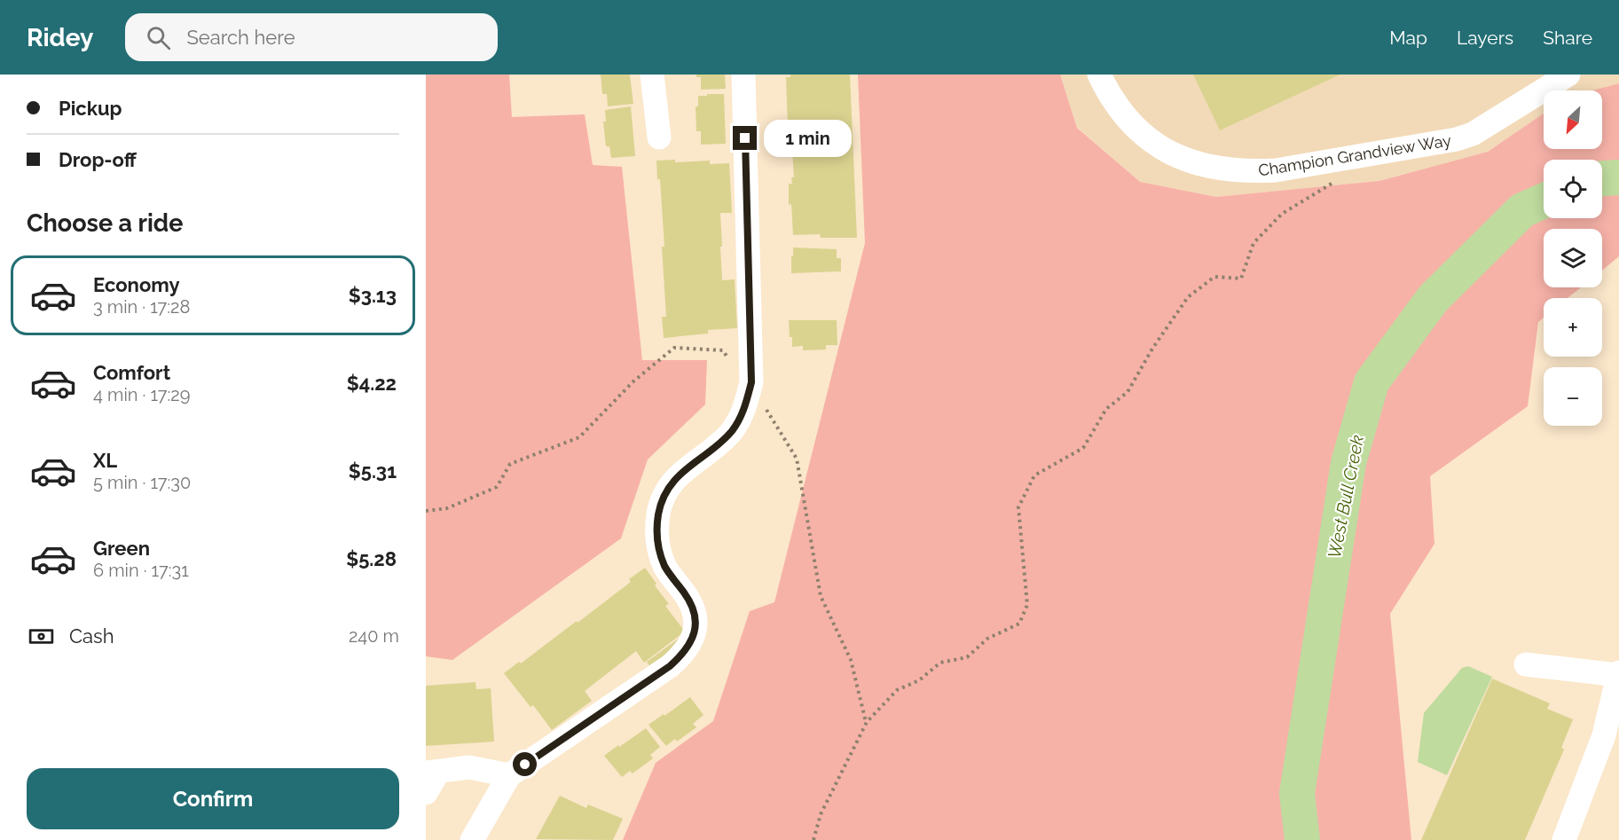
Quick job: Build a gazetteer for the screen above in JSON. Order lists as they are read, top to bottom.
{
  "streets": {
    "street": ["Champion Grandview Way"]
  },
  "water": ["West Bull Creek"],
  "north": "bottom left",
  "page": {
    "header": "Ridey",
    "search": "Search here",
    "nav": ["Map", "Layers", "Share"],
    "banner": ["Pickup", "Drop-off"],
    "map_buttons": ["+", "−"],
    "bubble": "1 min",
    "heading": "Choose a ride",
    "list": [
      {
        "name": "Economy",
        "note": "3 min · 17:28",
        "value": "$3.13"
      },
      {
        "name": "Comfort",
        "note": "4 min · 17:29",
        "value": "$4.22"
      },
      {
        "name": "XL",
        "note": "5 min · 17:30",
        "value": "$5.31"
      },
      {
        "name": "Green",
        "note": "6 min · 17:31",
        "value": "$5.28"
      }
    ],
    "pay": ["Cash", "240 m"],
    "buttons": "Confirm"
  }
}
